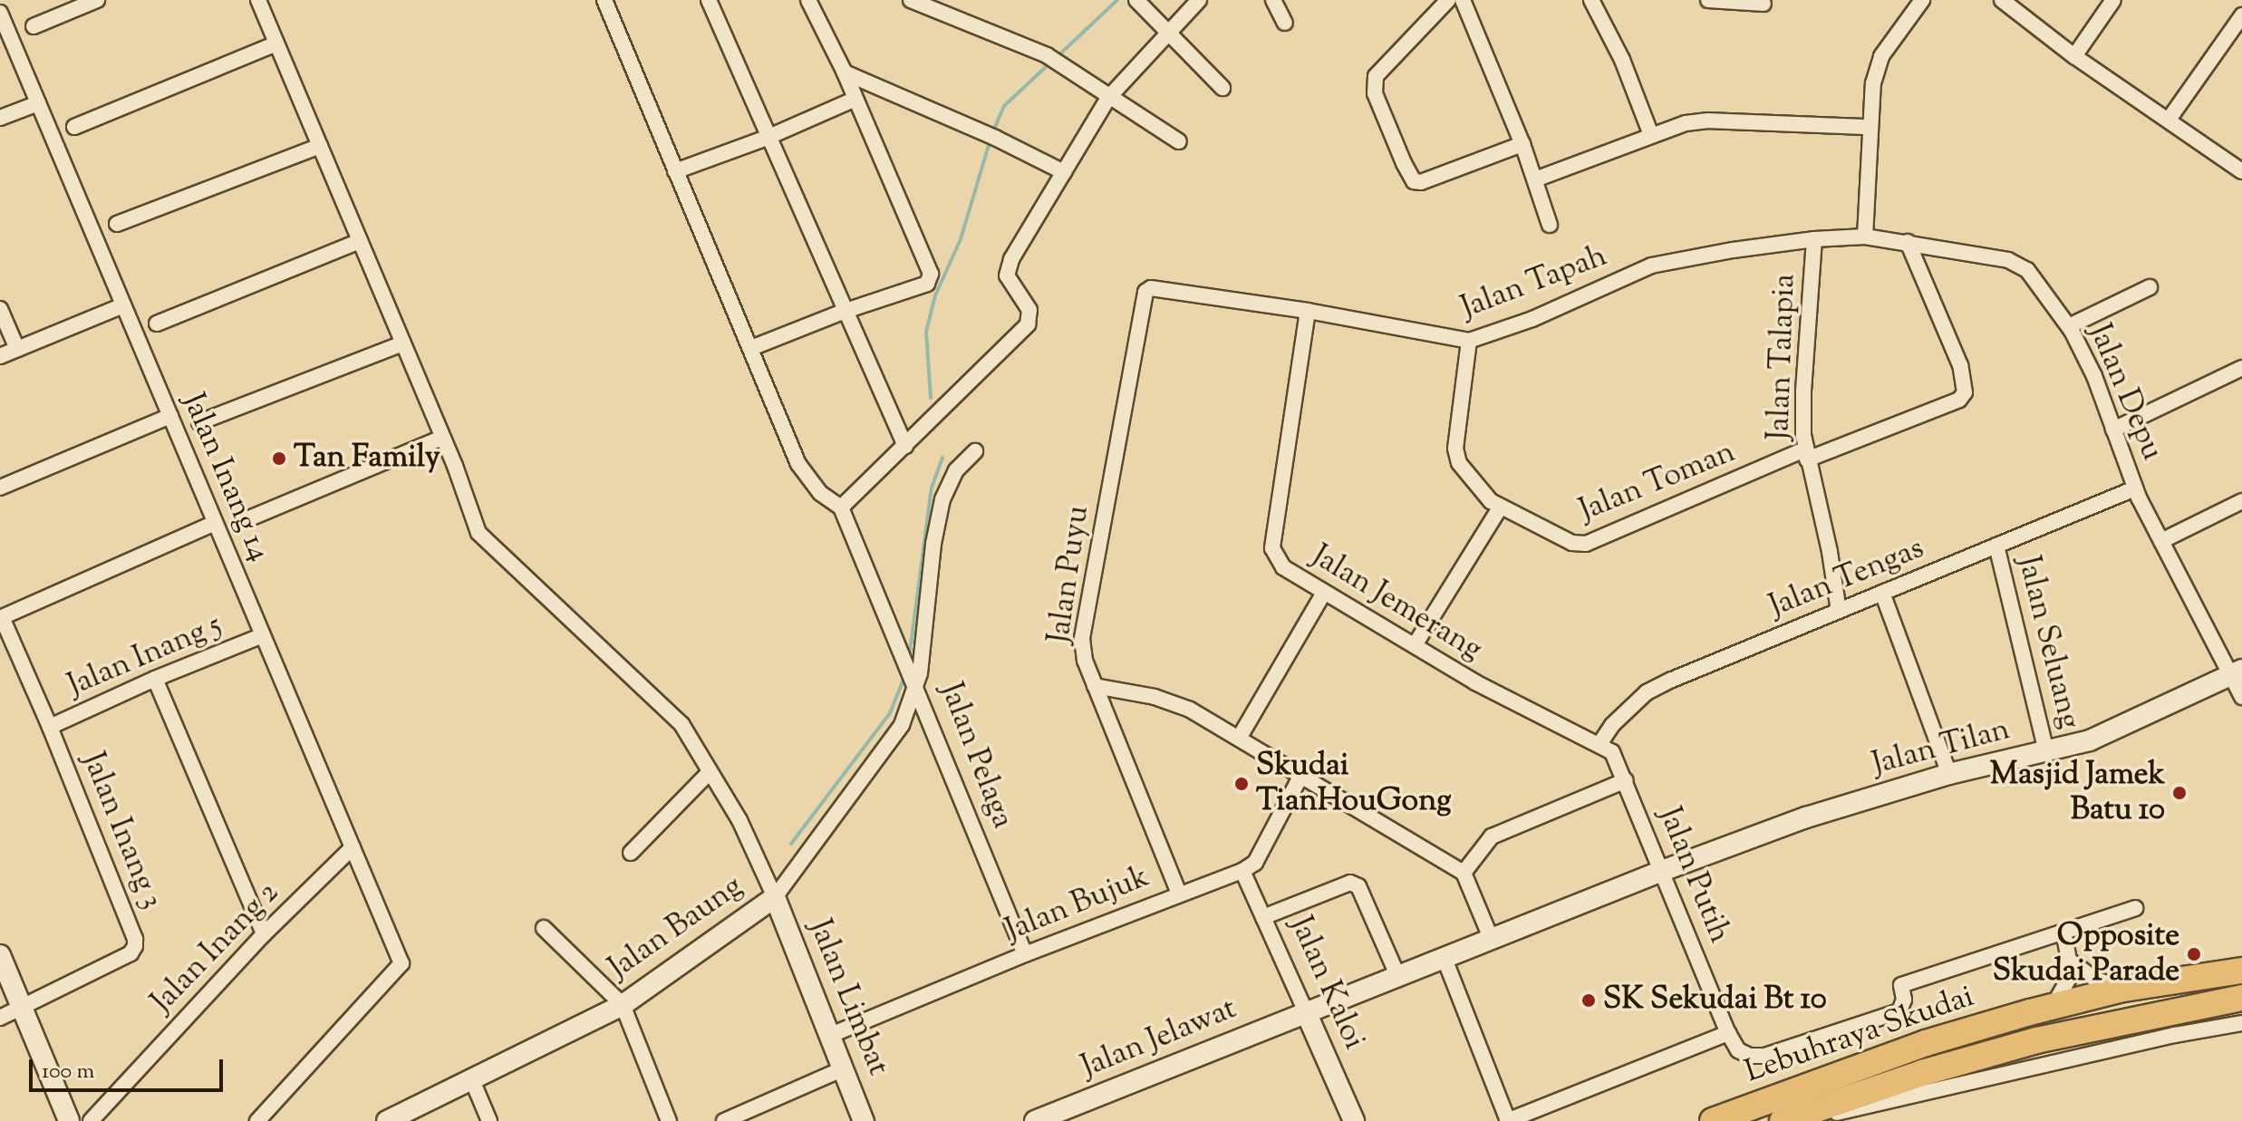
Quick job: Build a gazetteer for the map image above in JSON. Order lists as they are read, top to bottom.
{
  "streets": {
    "highway": ["Lebuhraya Skudai"],
    "street": [
      "Jalan Tapah",
      "Jalan Talapia",
      "Jalan Depu",
      "Jalan Inang 14",
      "Jalan Toman",
      "Jalan Puyu",
      "Jalan Tengas",
      "Jalan Jemerang",
      "Jalan Seluang",
      "Jalan Inang 5",
      "Jalan Tilan",
      "Jalan Pelaga",
      "Jalan Inang 3",
      "Jalan Putih",
      "Jalan Bujuk",
      "Jalan Baung",
      "Jalan Inang 2",
      "Jalan Kaloi",
      "Jalan Limbat",
      "Jalan Jelawat"
    ]
  },
  "crossings": [
    ["Jalan Tapah", "Jalan Talapia"],
    ["Jalan Tapah", "Jalan Depu"],
    ["Jalan Tapah", "Jalan Toman"],
    ["Jalan Tapah", "Jalan Puyu"],
    ["Jalan Tapah", "Jalan Jemerang"],
    ["Jalan Talapia", "Jalan Depu"],
    ["Jalan Talapia", "Jalan Toman"],
    ["Jalan Depu", "Jalan Tengas"],
    ["Jalan Depu", "Jalan Tilan"],
    ["Jalan Inang 14", "Jalan Inang 5"],
    ["Jalan Inang 14", "Jalan Inang 2"],
    ["Jalan Puyu", "Jalan Bujuk"],
    ["Jalan Tengas", "Jalan Jemerang"],
    ["Jalan Tengas", "Jalan Seluang"],
    ["Jalan Tengas", "Jalan Putih"],
    ["Jalan Jemerang", "Jalan Putih"],
    ["Jalan Seluang", "Jalan Tilan"],
    ["Jalan Inang 5", "Jalan Inang 3"],
    ["Jalan Tilan", "Jalan Putih"],
    ["Jalan Tilan", "Jalan Jelawat"],
    ["Jalan Pelaga", "Jalan Bujuk"],
    ["Jalan Pelaga", "Jalan Baung"],
    ["Jalan Bujuk", "Jalan Kaloi"],
    ["Jalan Bujuk", "Jalan Limbat"],
    ["Jalan Baung", "Jalan Limbat"],
    ["Jalan Kaloi", "Jalan Jelawat"]
  ],
  "places": [
    "Tan Family",
    "Skudai TianHouGong",
    "Masjid Jamek Batu 10",
    "Opposite Skudai Parade",
    "SK Sekudai Bt 10"
  ],
  "scale_bar": "100 m"
}
